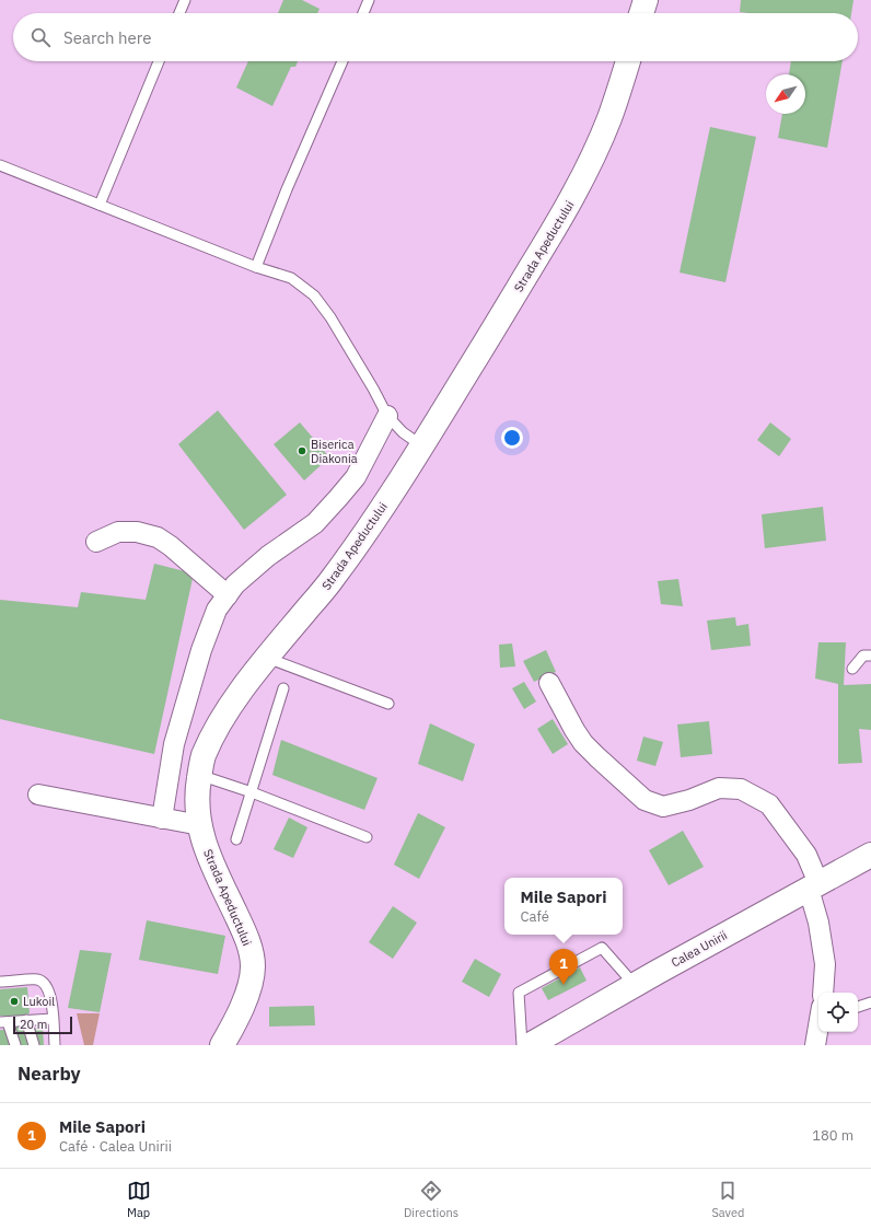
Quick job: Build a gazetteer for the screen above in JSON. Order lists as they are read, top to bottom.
{
  "streets": {
    "street": ["Strada Apeductului", "Calea Unirii"]
  },
  "places": ["Biserica Diakonia", "Lukoil"],
  "scale_bar": "20 m",
  "north": "bottom left",
  "page": {
    "search": "Search here",
    "popup": ["Mile Sapori", "Café"],
    "pins": "1",
    "scale": "20 m",
    "heading": "Nearby",
    "list": [
      {
        "mark": "1",
        "name": "Mile Sapori",
        "note": "Café · Calea Unirii",
        "value": "180 m"
      }
    ],
    "nav": ["Map", "Directions", "Saved"]
  }
}
